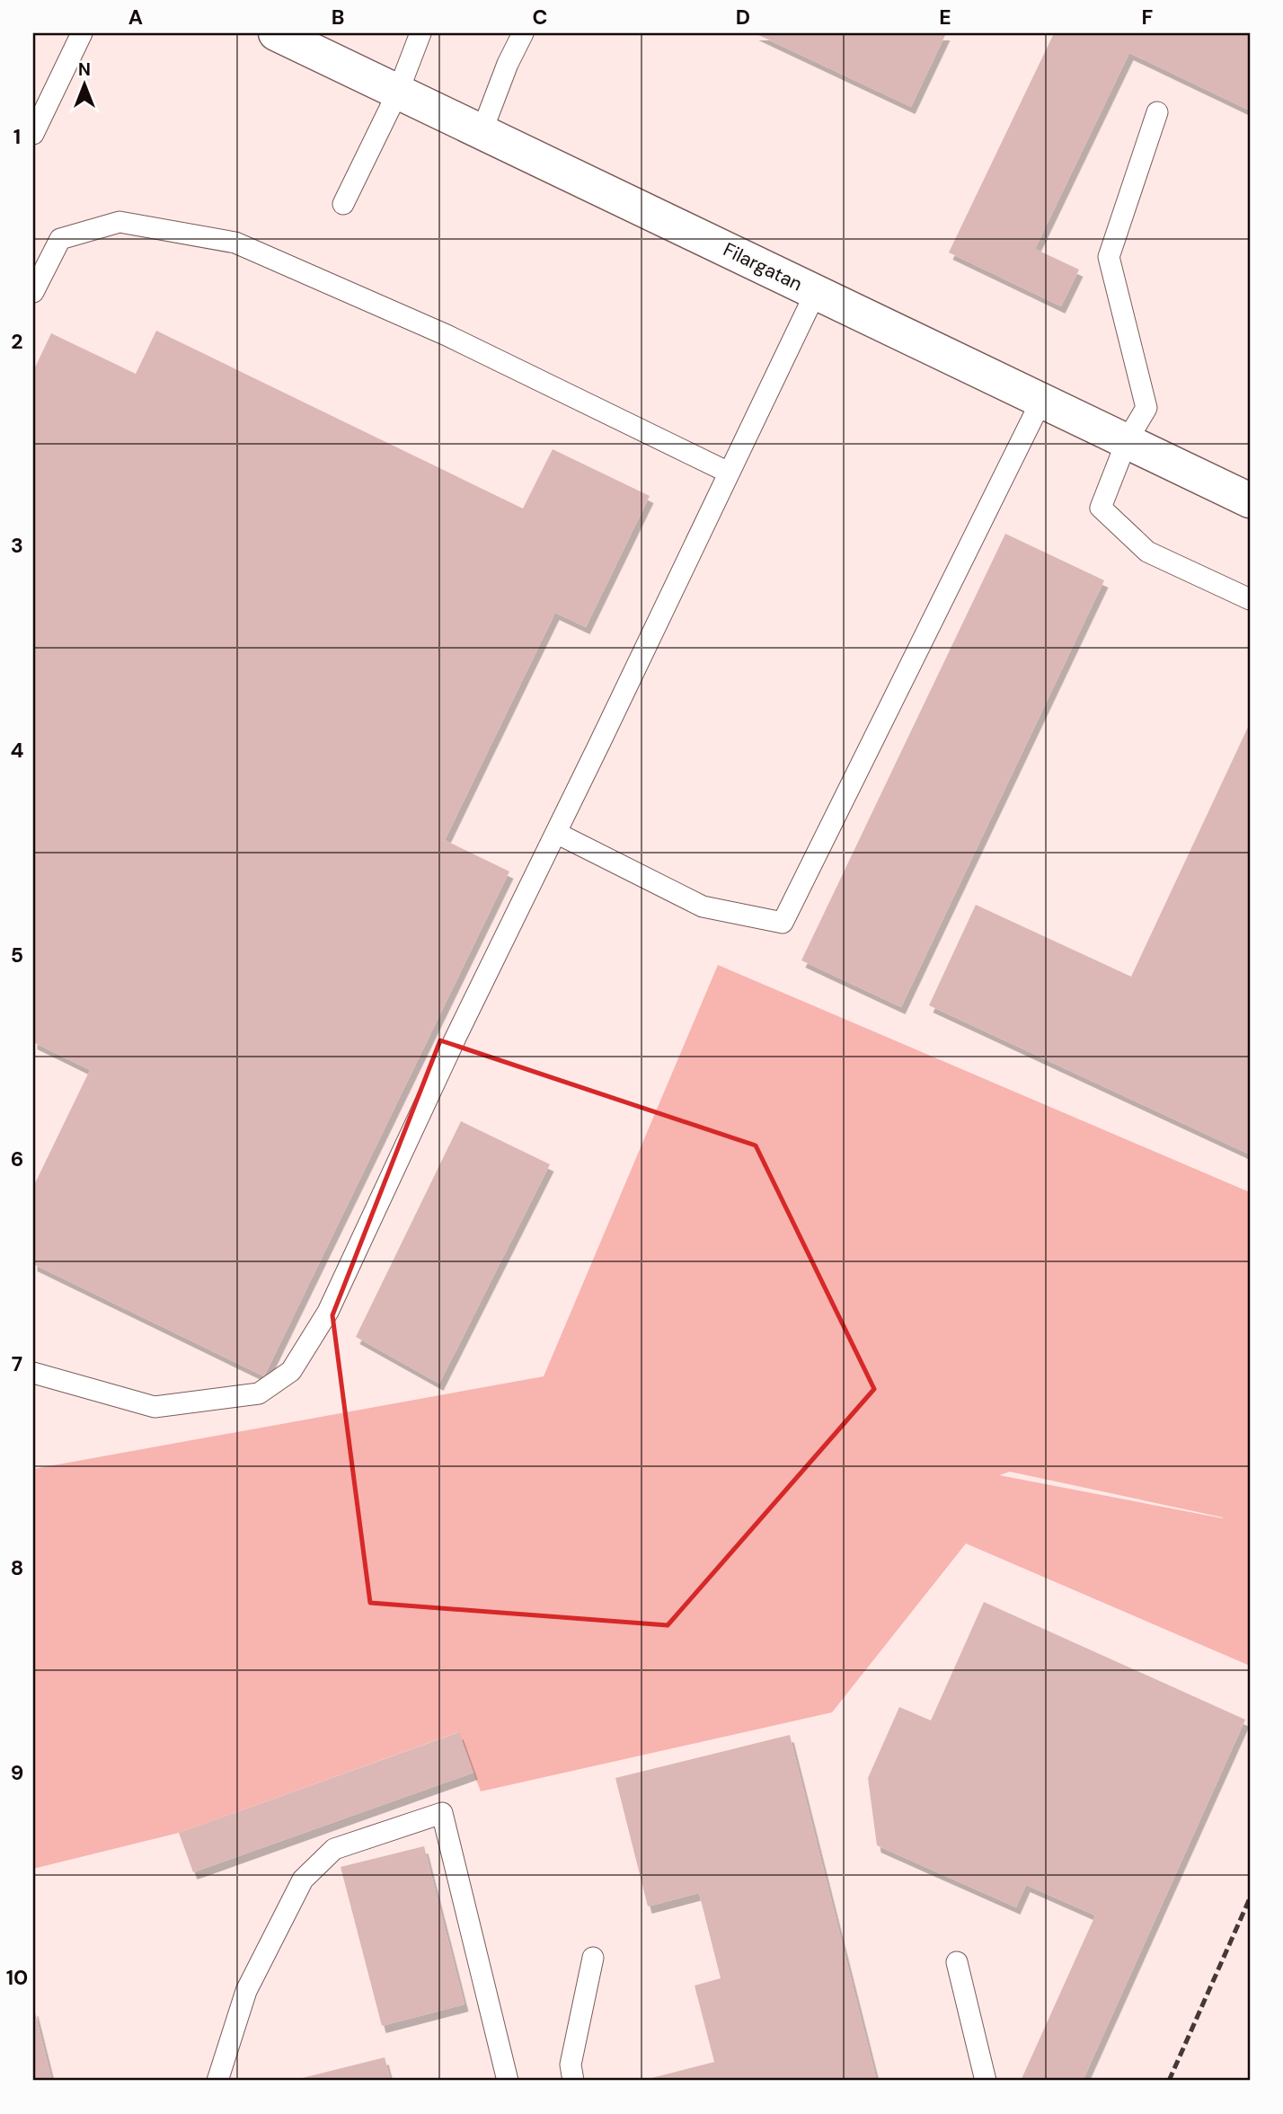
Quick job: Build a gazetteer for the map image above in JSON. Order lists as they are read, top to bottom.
{
  "streets": {
    "street": ["Filargatan"]
  },
  "north": "top",
  "grid": {
    "columns": [
      "A",
      "B",
      "C",
      "D",
      "E",
      "F"
    ],
    "rows": [
      "1",
      "2",
      "3",
      "4",
      "5",
      "6",
      "7",
      "8",
      "9",
      "10"
    ]
  }
}
